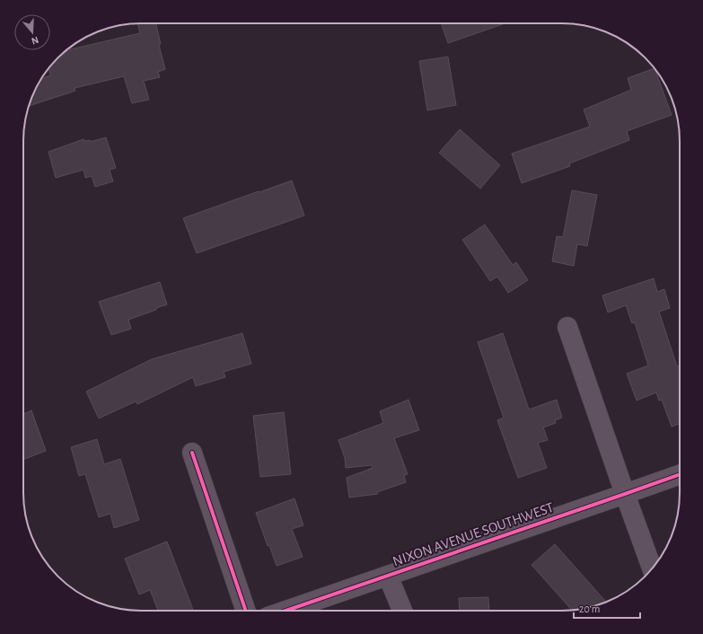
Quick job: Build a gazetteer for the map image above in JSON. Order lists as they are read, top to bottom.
{
  "streets": {
    "street": ["NIXON AVENUE SOUTHWEST"]
  },
  "scale_bar": "20 m",
  "north": "bottom"
}
